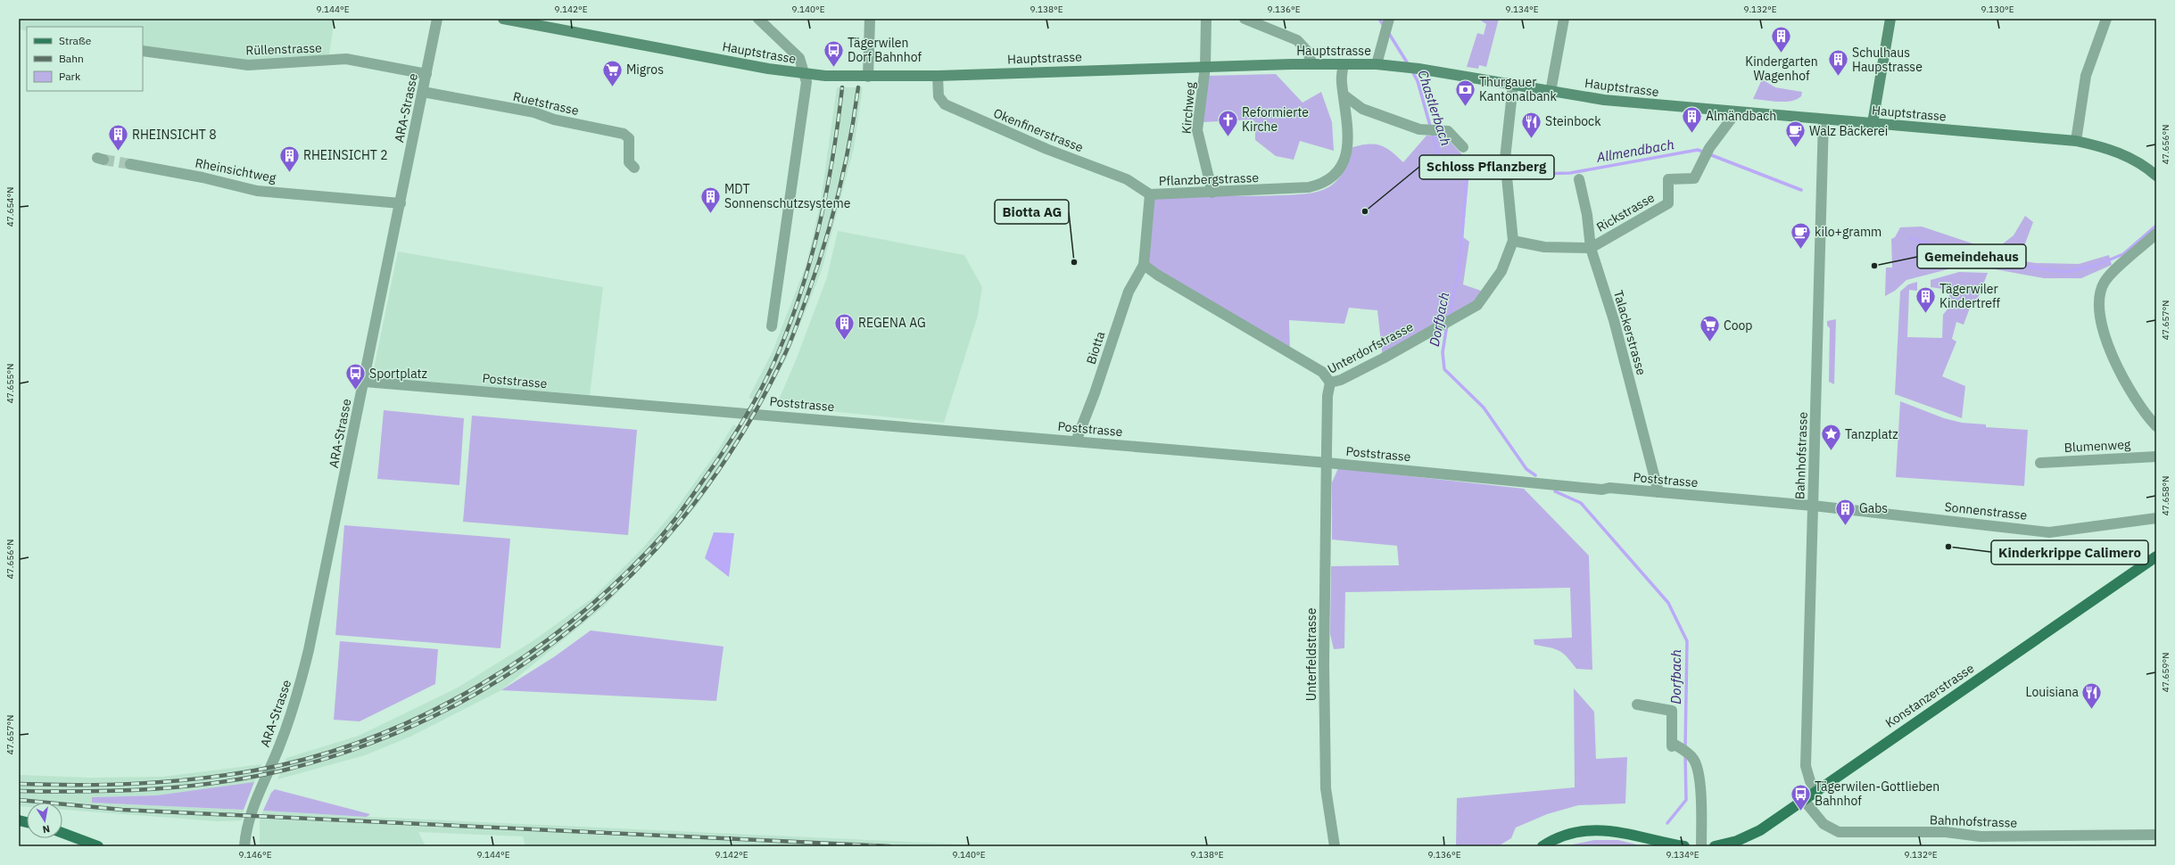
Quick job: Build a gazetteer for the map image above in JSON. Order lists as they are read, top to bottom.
{
  "streets": {
    "main road": ["Konstanzerstrasse"],
    "street": [
      "Rüllenstrasse",
      "Hauptstrasse",
      "Ruetstrasse",
      "ARA-Strasse",
      "Kirchweg",
      "Okenfinerstrasse",
      "Rheinsichtweg",
      "Pflanzbergstrasse",
      "Rickstrasse",
      "Talackerstrasse",
      "Biotta",
      "Unterdorfstrasse",
      "Poststrasse",
      "Blumenweg",
      "Bahnhofstrasse",
      "Sonnenstrasse",
      "Unterfeldstrasse"
    ]
  },
  "crossings": [
    ["Rüllenstrasse", "ARA-Strasse"],
    ["Hauptstrasse", "Kirchweg"],
    ["Hauptstrasse", "Okenfinerstrasse"],
    ["Hauptstrasse", "Pflanzbergstrasse"],
    ["Hauptstrasse", "Rickstrasse"],
    ["Hauptstrasse", "Unterdorfstrasse"],
    ["Hauptstrasse", "Bahnhofstrasse"],
    ["Ruetstrasse", "ARA-Strasse"],
    ["ARA-Strasse", "Rheinsichtweg"],
    ["ARA-Strasse", "Poststrasse"],
    ["Kirchweg", "Pflanzbergstrasse"],
    ["Okenfinerstrasse", "Pflanzbergstrasse"],
    ["Pflanzbergstrasse", "Biotta"],
    ["Rickstrasse", "Talackerstrasse"],
    ["Rickstrasse", "Unterdorfstrasse"],
    ["Talackerstrasse", "Poststrasse"],
    ["Biotta", "Poststrasse"],
    ["Unterdorfstrasse", "Poststrasse"],
    ["Unterdorfstrasse", "Unterfeldstrasse"],
    ["Poststrasse", "Bahnhofstrasse"],
    ["Poststrasse", "Sonnenstrasse"],
    ["Poststrasse", "Unterfeldstrasse"],
    ["Bahnhofstrasse", "Sonnenstrasse"],
    ["Bahnhofstrasse", "Konstanzerstrasse"]
  ],
  "water": ["Chastlerbach", "Allmendbach", "Dorfbach"],
  "places": {
    "building": [
      "Kindergarten Wagenhof",
      "Schulhaus Haupstrasse",
      "Almändbach",
      "RHEINSICHT 8",
      "RHEINSICHT 2",
      "MDT Sonnenschutzsysteme",
      "Tägerwiler Kindertreff",
      "REGENA AG",
      "Gabs"
    ],
    "bus stop": ["Tägerwilen Dorf Bahnhof", "Sportplatz", "Tägerwilen-Gottlieben Bahnhof"],
    "supermarket": ["Migros", "Coop"],
    "bank": ["Thurgauer Kantonalbank"],
    "church": ["Reformierte Kirche"],
    "restaurant": ["Steinbock", "Louisiana"],
    "cafe": ["Walz Bäckerei", "kilo+gramm"],
    "other": [
      "Schloss Pflanzberg",
      "Biotta AG",
      "Gemeindehaus",
      "Kinderkrippe Calimero"
    ],
    "place": ["Tanzplatz"]
  },
  "legend": ["Straße", "Bahn", "Park"],
  "north": "bottom",
  "coordinates": [
    "9.144°E",
    "9.142°E",
    "9.140°E",
    "9.138°E",
    "9.136°E",
    "9.134°E",
    "9.132°E",
    "9.130°E",
    "47.656°N",
    "47.654°N",
    "47.657°N",
    "47.655°N",
    "47.658°N",
    "47.659°N",
    "9.146°E"
  ]
}
